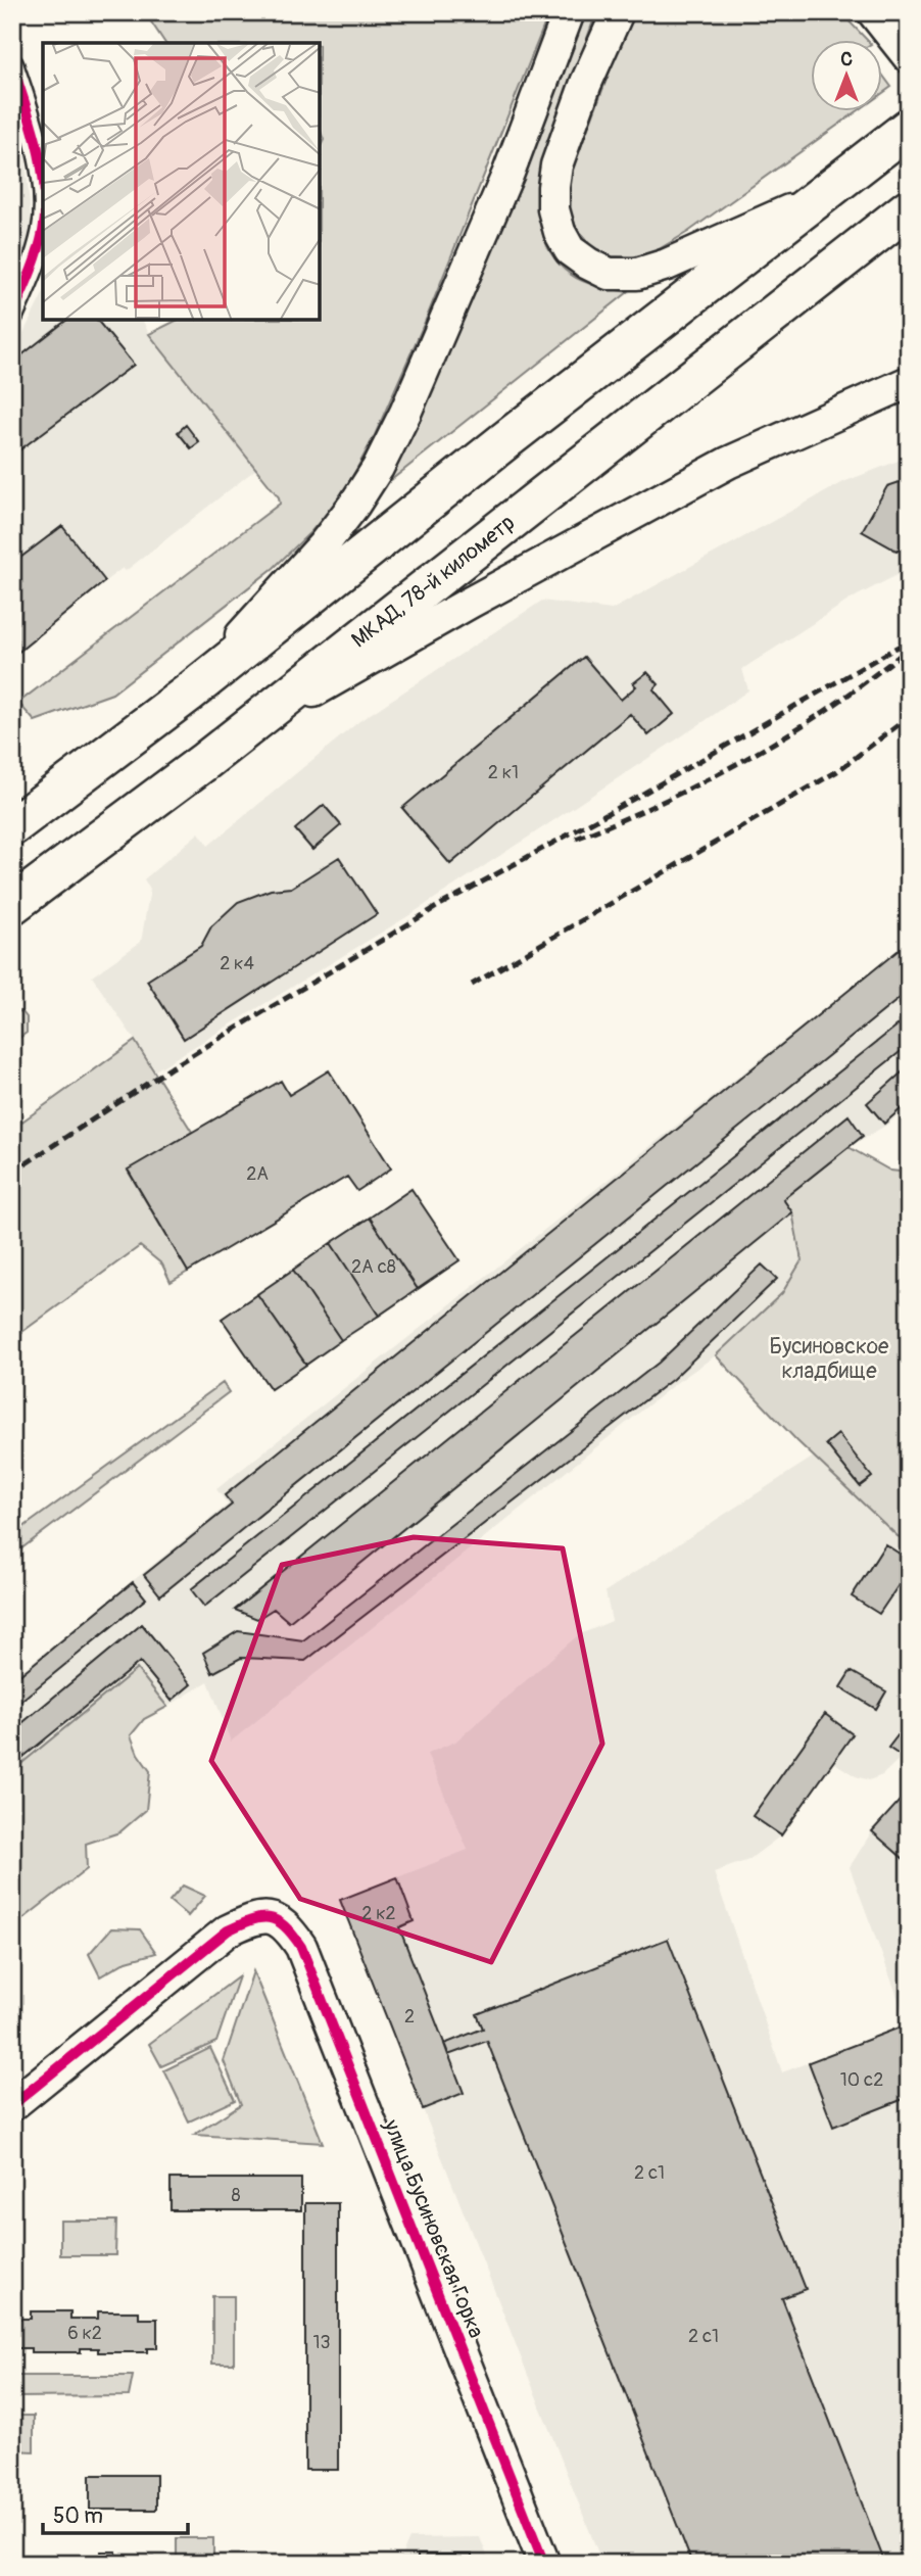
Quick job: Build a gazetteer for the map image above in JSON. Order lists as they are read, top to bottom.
{
  "streets": {
    "highway": ["МКАД, 78-й километр"],
    "main road": ["улица Бусиновская Горка"]
  },
  "parks": ["Бусиновское кладбище"],
  "house_numbers": [
    "2 к1",
    "2 к4",
    "2А",
    "2А с8",
    "2 к2",
    "2",
    "10 с2",
    "2 с1",
    "8",
    "6 к2",
    "2 с1",
    "13"
  ],
  "scale_bar": "50 m",
  "north": "top"
}
